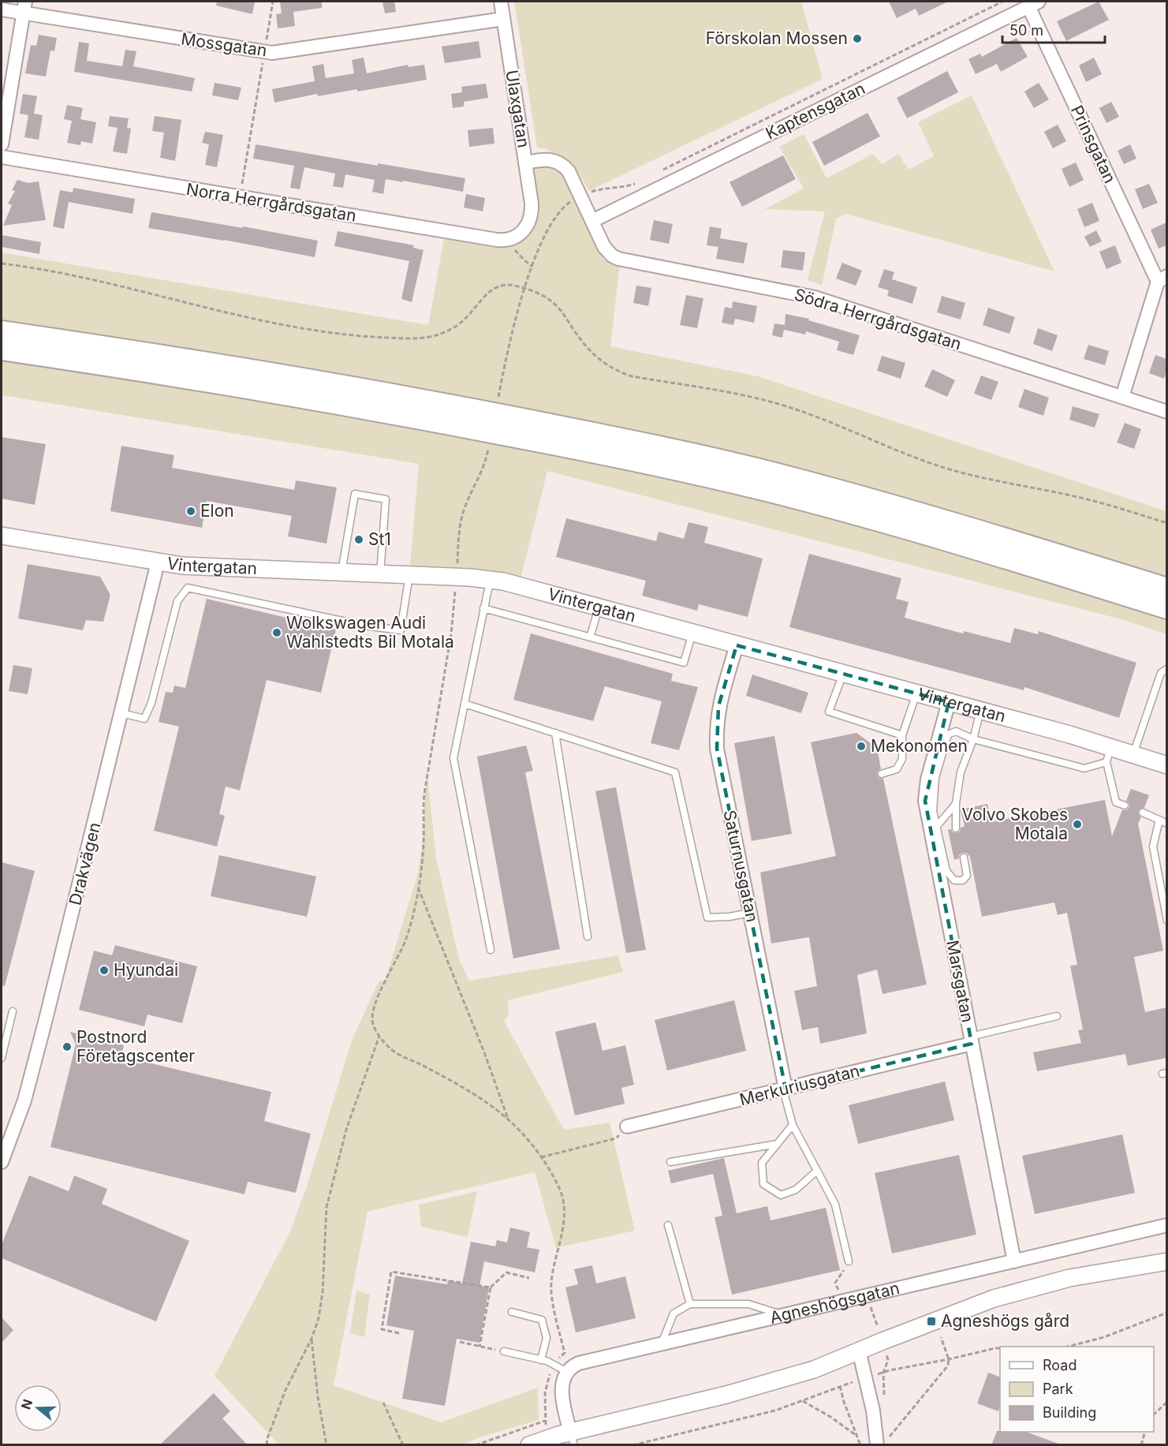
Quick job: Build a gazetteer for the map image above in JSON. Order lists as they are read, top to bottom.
{
  "streets": {
    "street": [
      "Mossgatan",
      "Ulaxgatan",
      "Kaptensgatan",
      "Prinsgatan",
      "Norra Herrgårdsgatan",
      "Södra Herrgårdsgatan",
      "Vintergatan",
      "Drakvägen",
      "Saturnusgatan",
      "Marsgatan",
      "Merkuriusgatan",
      "Agneshögsgatan"
    ]
  },
  "crossings": [
    ["Mossgatan", "Ulaxgatan"],
    ["Ulaxgatan", "Norra Herrgårdsgatan"],
    ["Ulaxgatan", "Södra Herrgårdsgatan"],
    ["Kaptensgatan", "Prinsgatan"],
    ["Kaptensgatan", "Södra Herrgårdsgatan"],
    ["Vintergatan", "Drakvägen"],
    ["Vintergatan", "Saturnusgatan"],
    ["Vintergatan", "Marsgatan"],
    ["Saturnusgatan", "Merkuriusgatan"],
    ["Marsgatan", "Merkuriusgatan"],
    ["Marsgatan", "Agneshögsgatan"]
  ],
  "places": {
    "other": [
      "Förskolan Mossen",
      "Elon",
      "St1",
      "Wolkswagen Audi Wahlstedts Bil Motala",
      "Mekonomen",
      "Volvo Skobes Motala",
      "Hyundai",
      "Postnord Företagscenter"
    ],
    "transit": ["Agneshögs gård"]
  },
  "legend": ["Road", "Park", "Building"],
  "scale_bar": "50 m",
  "north": "left"
}
